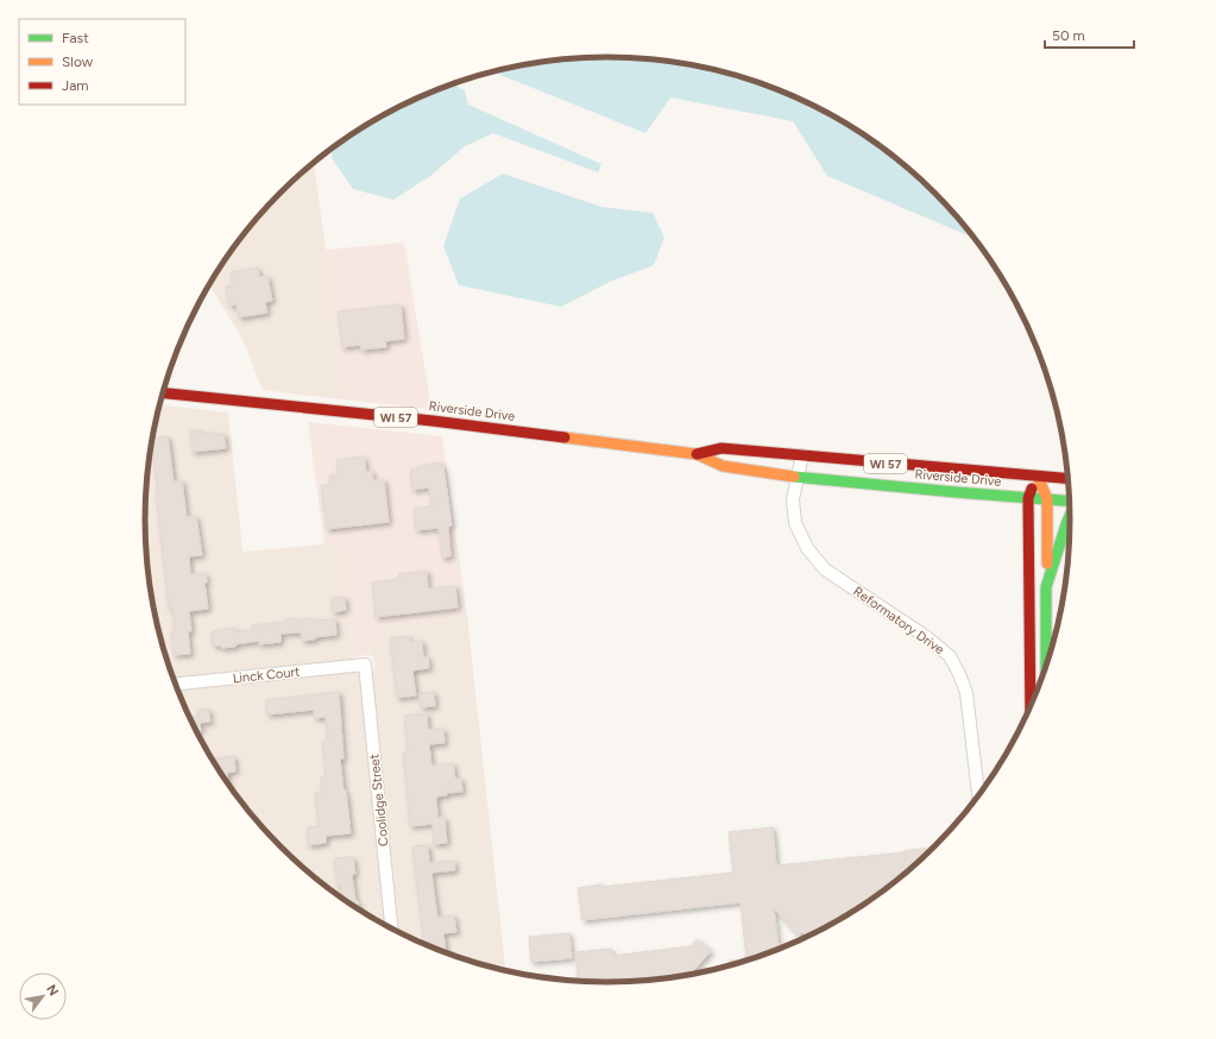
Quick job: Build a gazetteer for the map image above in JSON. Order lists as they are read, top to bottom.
{
  "streets": {
    "main road": ["Riverside Drive", "WI 57"],
    "street": ["Reformatory Drive", "Linck Court", "Coolidge Street"]
  },
  "crossings": [
    ["Riverside Drive", "Reformatory Drive"],
    ["Linck Court", "Coolidge Street"]
  ],
  "legend": ["Fast", "Slow", "Jam"],
  "scale_bar": "50 m",
  "north": "top right"
}
